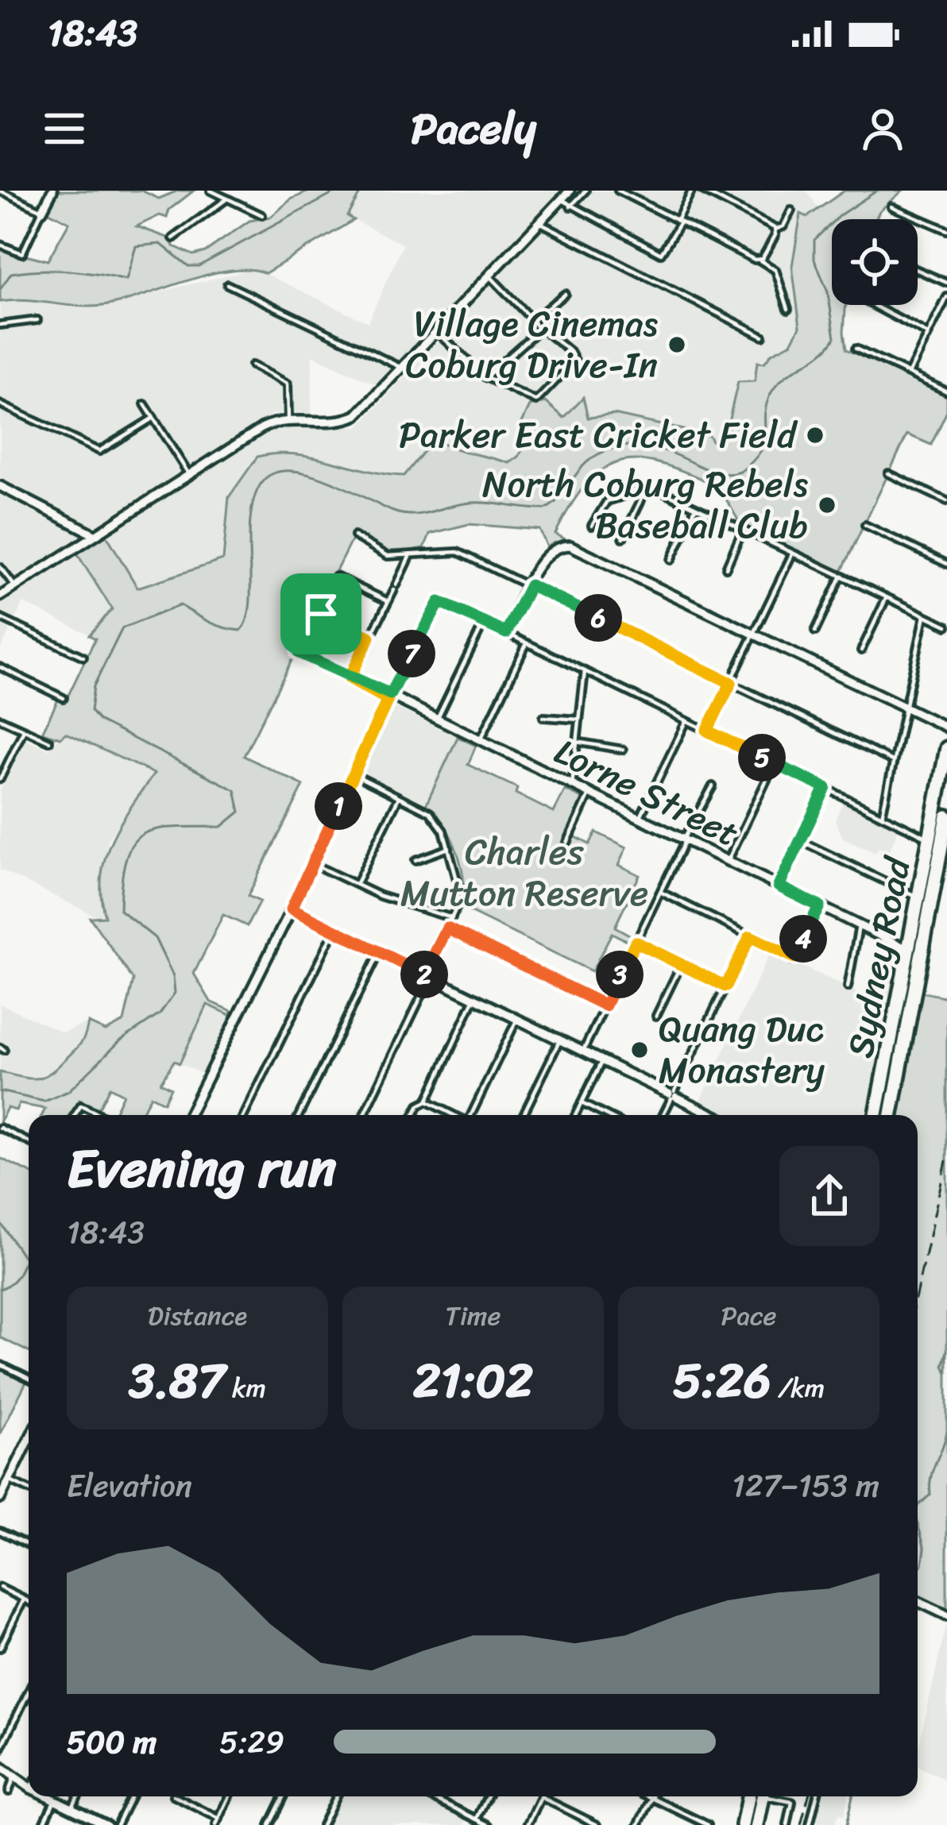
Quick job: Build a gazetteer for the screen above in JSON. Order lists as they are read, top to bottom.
{
  "streets": {
    "highway": ["Sydney Road"],
    "street": ["Lorne Street"]
  },
  "crossings": [
    ["Lorne Street", "Sydney Road"]
  ],
  "parks": ["Charles Mutton Reserve"],
  "places": [
    "Village Cinemas Coburg Drive-In",
    "Parker East Cricket Field",
    "North Coburg Rebels Baseball Club",
    "Quang Duc Monastery"
  ],
  "page": {
    "status": "18:43",
    "header": "Pacely",
    "pins": [
      "6",
      "7",
      "5",
      "1",
      "4",
      "2",
      "3"
    ],
    "heading": ["Evening run", "18:43"],
    "stats": [
      ["Distance", "3.87 km"],
      ["Time", "21:02"],
      ["Pace", "5:26 /km"]
    ],
    "chart": ["Elevation", "127–153 m"],
    "list": [
      {
        "name": "500 m",
        "note": "5:29"
      }
    ]
  }
}
